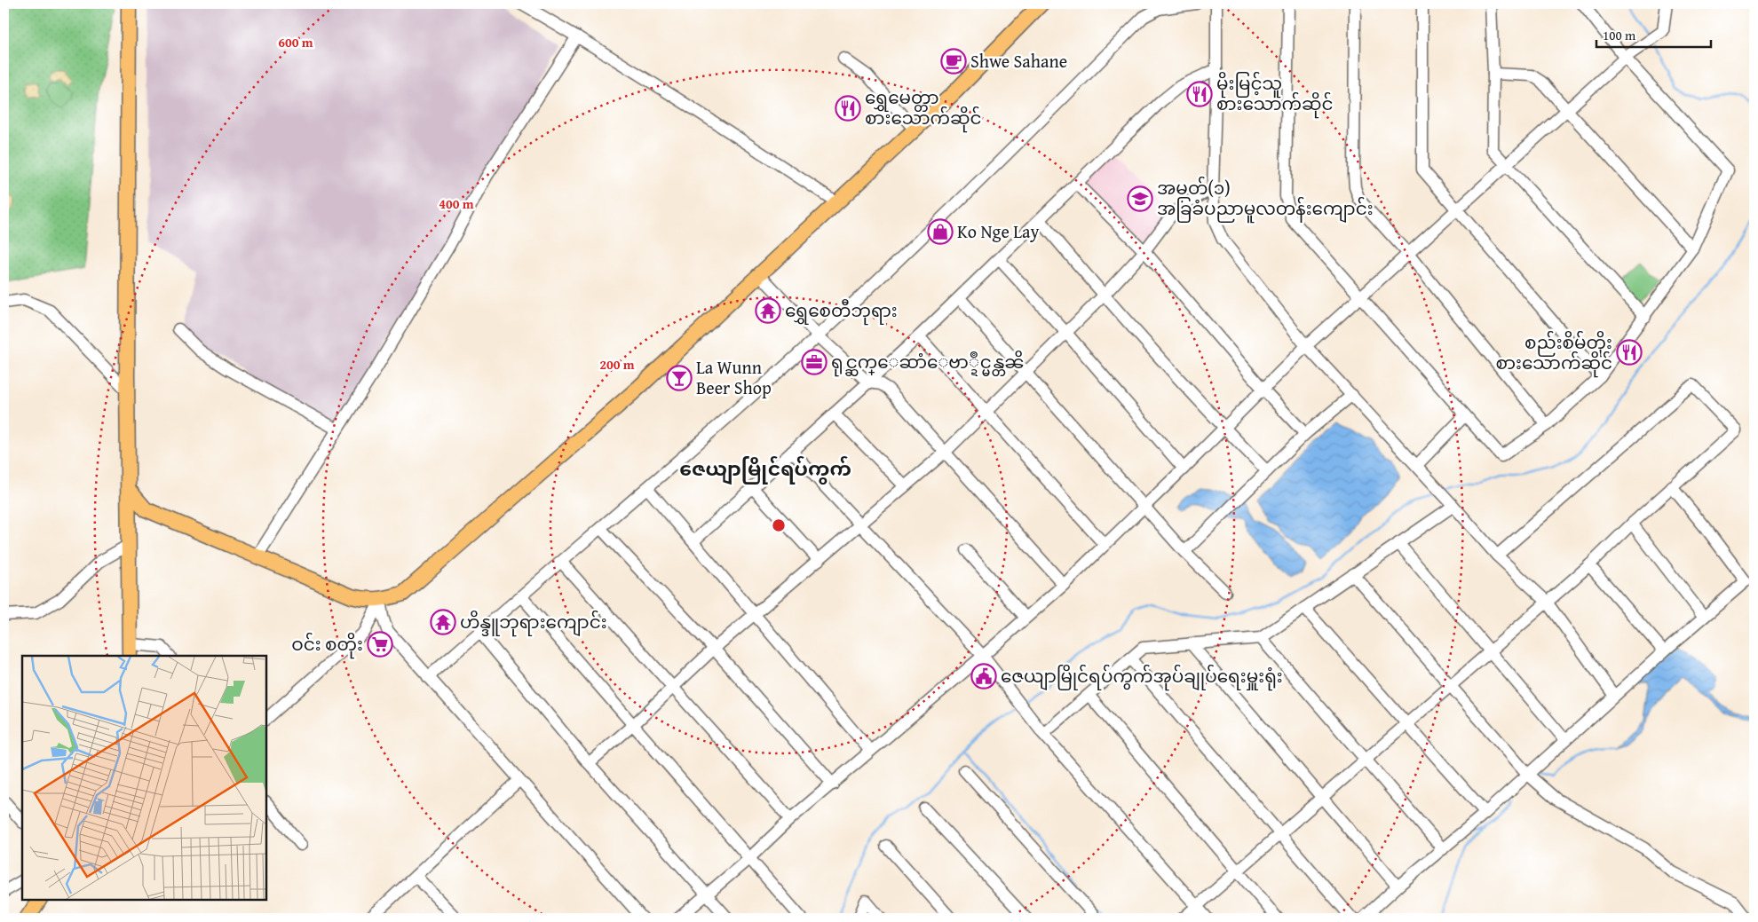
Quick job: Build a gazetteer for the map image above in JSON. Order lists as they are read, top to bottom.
{
  "districts": ["ဇေယျာမြိုင်ရပ်ကွက်"],
  "places": {
    "cafe": ["Shwe Sahane"],
    "restaurant": ["မိုးမြင့်သူ စားသောက်ဆိုင်", "ရွှေမေတ္တာ စားသောက်ဆိုင်", "စည်းစိမ်တိုး စားသောက်ဆိုင်"],
    "school or university": ["အမှတ်(၁) အခြခံပညာမူလတန်းကျောင်း"],
    "shop": ["Ko Nge Lay"],
    "temple": ["ရွှေစေတီဘုရား", "ဟိန္ဒူဘုရားကျောင်း"],
    "office": ["ရုင္ဆက္ေဆာံေဗာ္ဍဳင္မန္တၼိ"],
    "bar": ["La Wunn Beer Shop"],
    "supermarket": ["ဝင်း စတိုး"],
    "public building": ["ဇေယျာမြိုင်ရပ်ကွက်အုပ်ချုပ်ရေးမှူးရုံး"]
  },
  "scale_bar": "100 m",
  "rings": ["600 m", "400 m", "200 m"]
}
